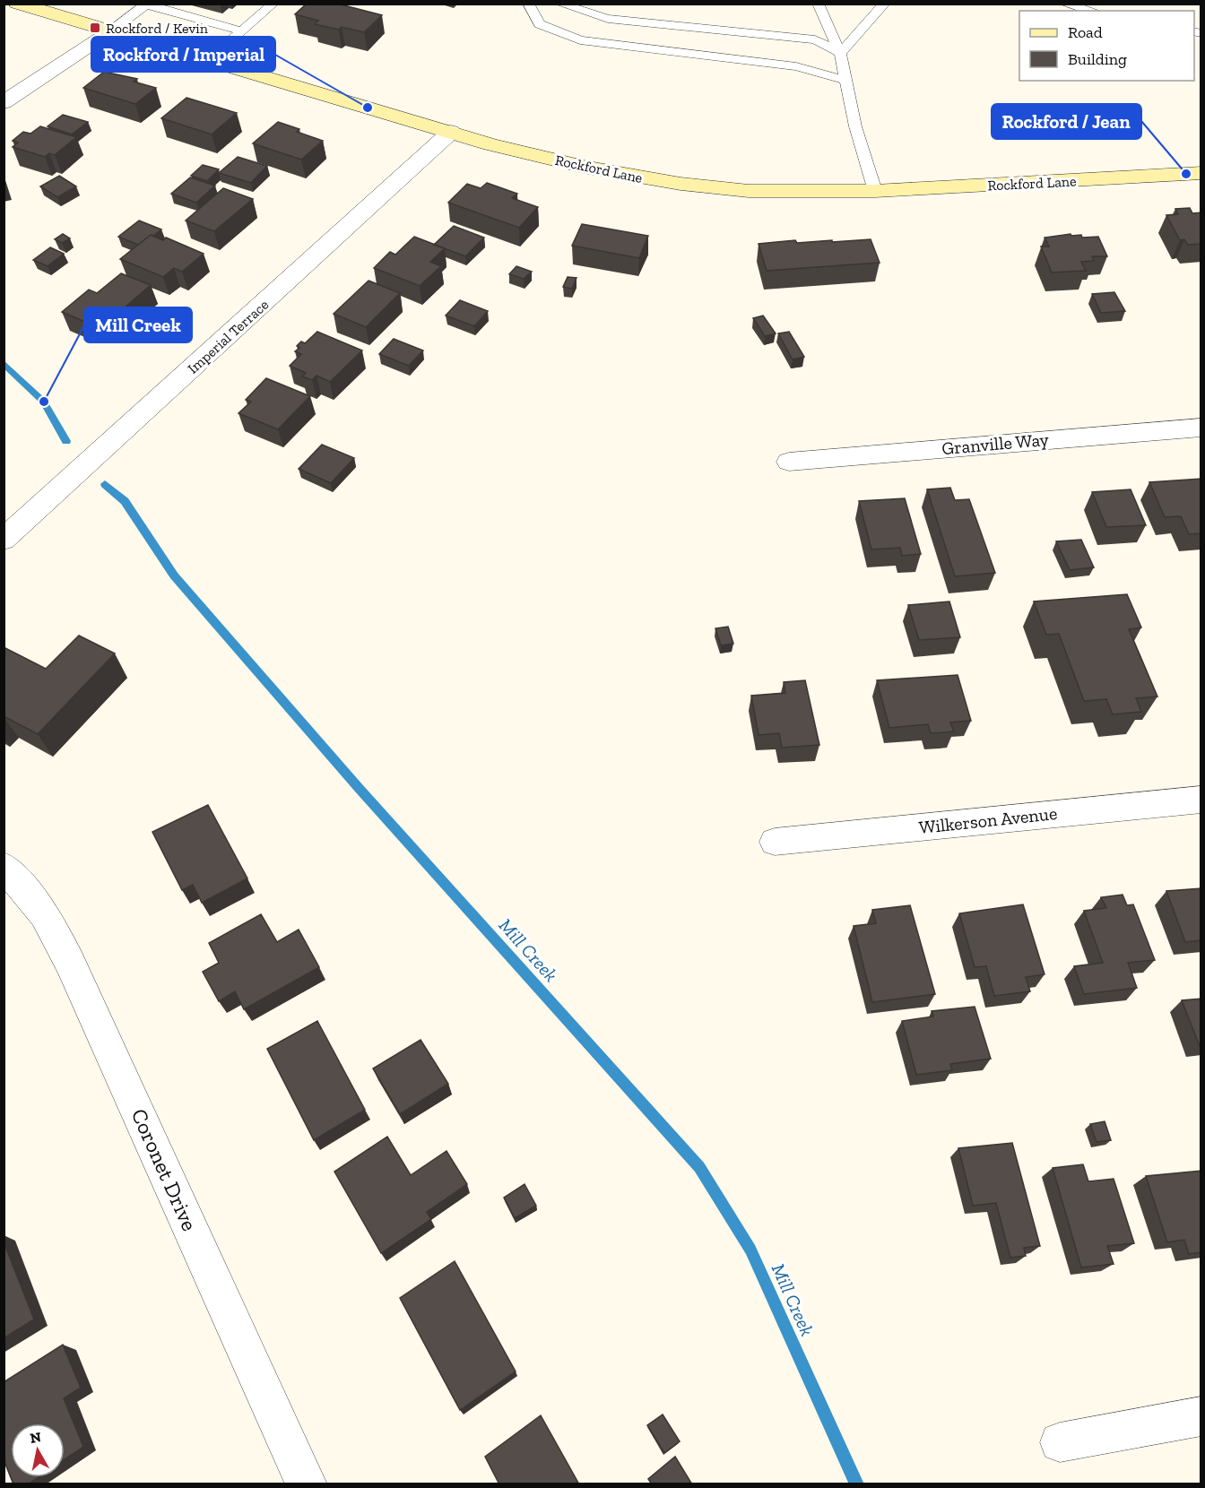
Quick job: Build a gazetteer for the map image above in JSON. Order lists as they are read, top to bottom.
{
  "streets": {
    "main road": ["Rockford Lane"],
    "street": [
      "Imperial Terrace",
      "Granville Way",
      "Wilkerson Avenue",
      "Coronet Drive"
    ]
  },
  "crossings": [
    ["Rockford Lane", "Imperial Terrace"]
  ],
  "water": ["Mill Creek"],
  "places": {
    "transit": ["Rockford / Kevin"],
    "other": ["Rockford / Imperial", "Rockford / Jean", "Mill Creek"]
  },
  "legend": ["Road", "Building"],
  "north": "top"
}
